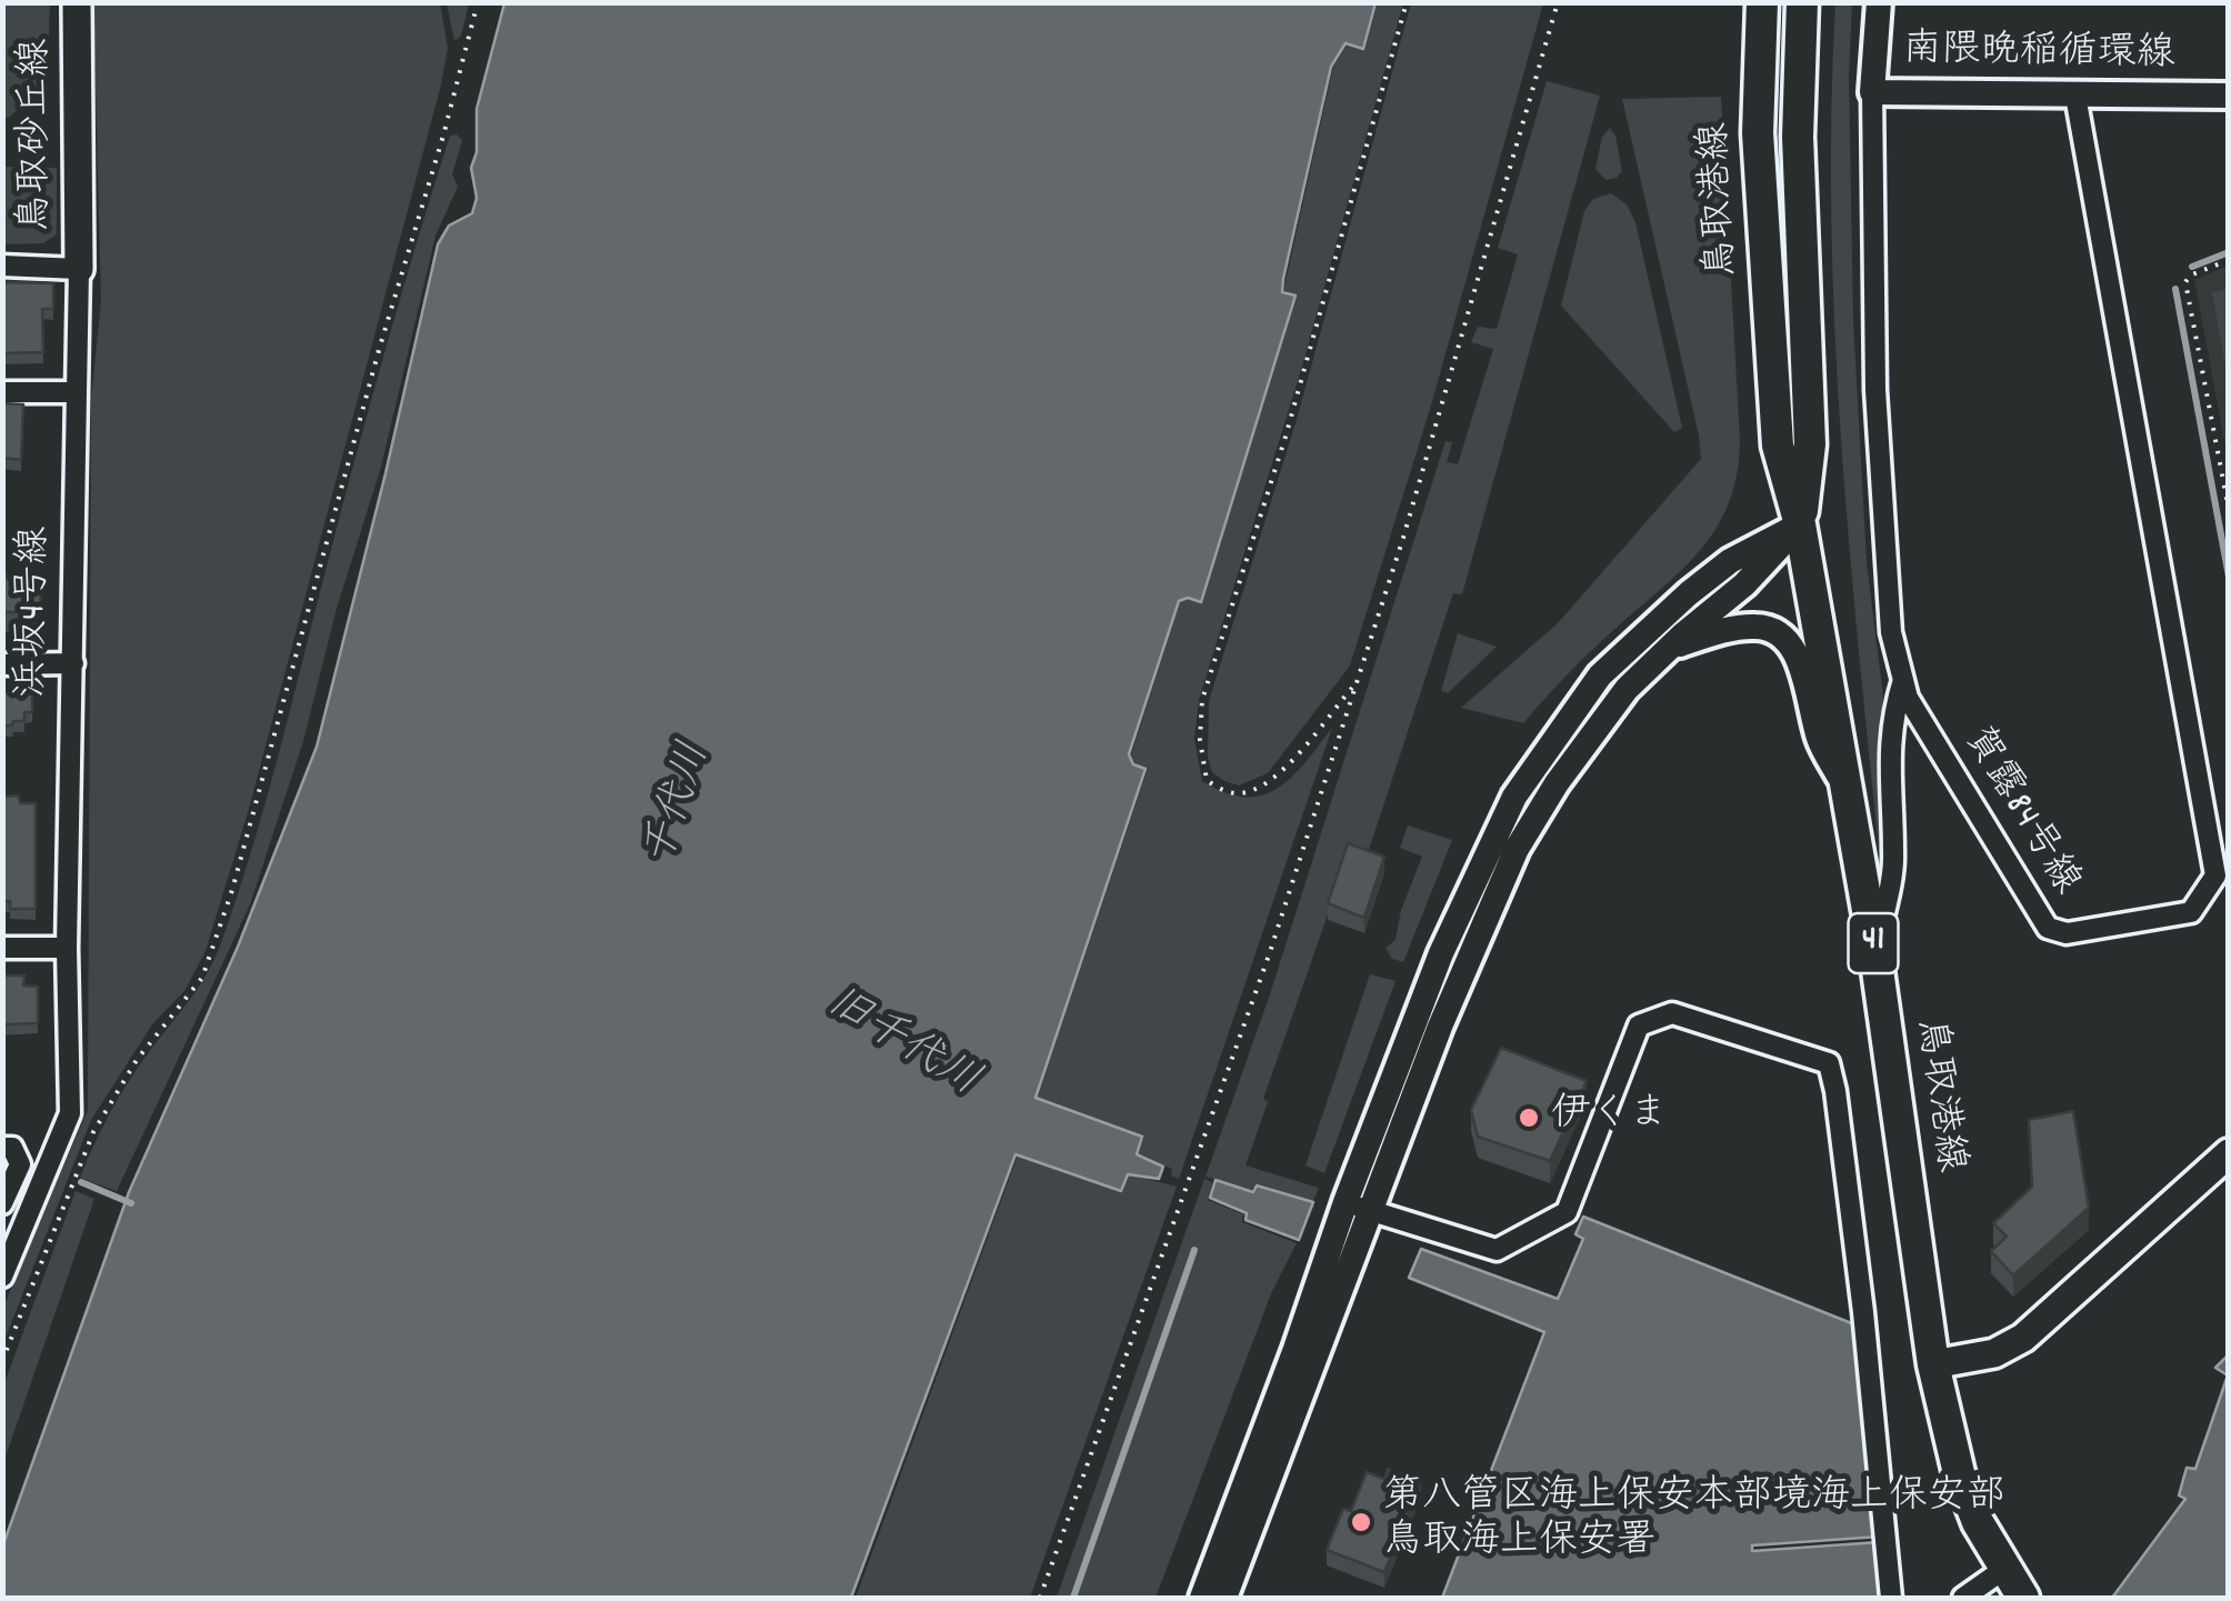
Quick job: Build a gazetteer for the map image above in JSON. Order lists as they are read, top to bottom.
{
  "streets": {
    "main road": ["鳥取砂丘線", "鳥取港線", "41"],
    "street": ["南隈晩稲循環線", "浜坂4号線", "賀露84号線"]
  },
  "crossings": [
    ["南隈晩稲循環線", "賀露84号線"],
    ["鳥取砂丘線", "浜坂4号線"]
  ],
  "water": ["千代川", "旧千代川"],
  "places": ["伊くま", "第八管区海上保安本部境海上保安部 鳥取海上保安署"]
}
